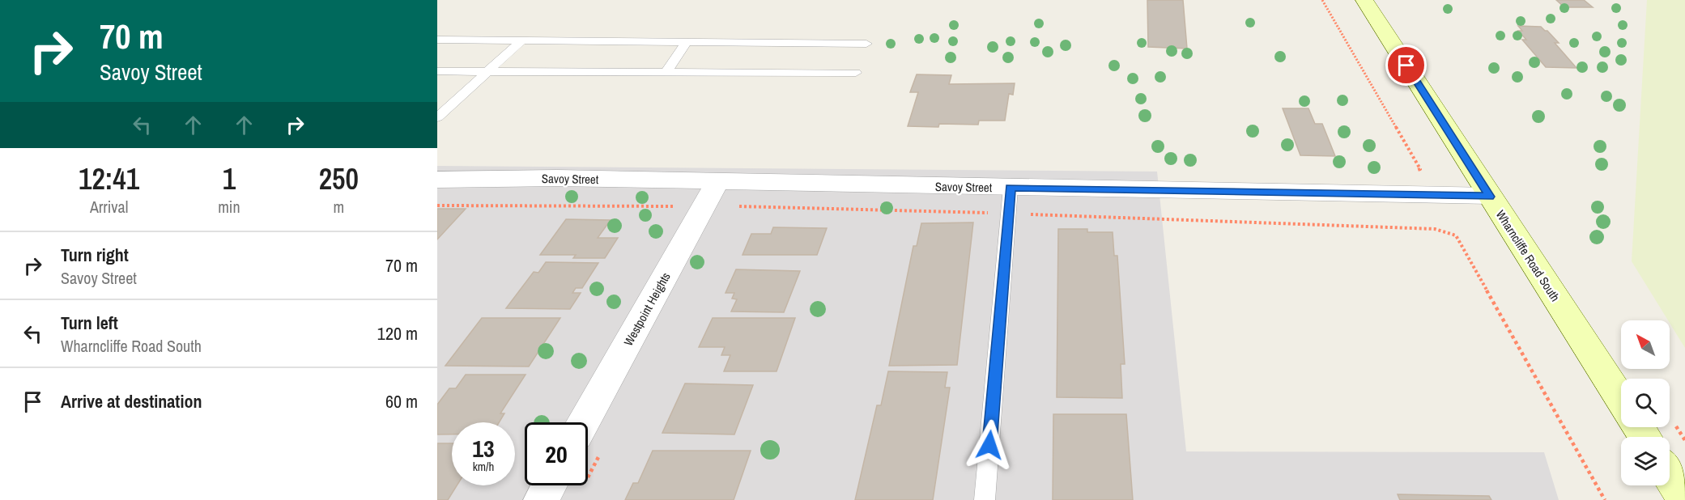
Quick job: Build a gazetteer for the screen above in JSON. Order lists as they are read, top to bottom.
{
  "streets": {
    "main road": ["Wharncliffe Road South"],
    "street": ["Savoy Street", "Westpoint Heights"]
  },
  "crossings": [
    ["Savoy Street", "Wharncliffe Road South"],
    ["Savoy Street", "Westpoint Heights"]
  ],
  "north": "top left",
  "page": {
    "turn": ["70 m", "Savoy Street"],
    "eta": [
      "12:41",
      "Arrival",
      "1",
      "min",
      "250",
      "m"
    ],
    "list": [
      {
        "name": "Turn right",
        "note": "Savoy Street",
        "value": "70 m"
      },
      {
        "name": "Turn left",
        "note": "Wharncliffe Road South",
        "value": "120 m"
      },
      {
        "name": "Arrive at destination",
        "value": "60 m"
      }
    ],
    "speed": "13 km/h",
    "limit": "20"
  }
}
